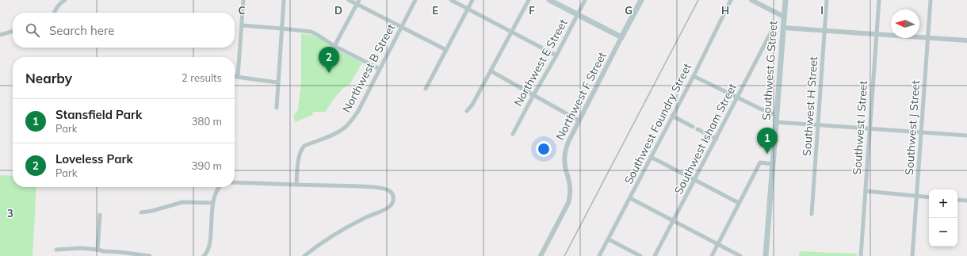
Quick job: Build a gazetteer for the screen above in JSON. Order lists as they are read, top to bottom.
{
  "streets": {
    "main road": ["Southwest G Street", "Northwest F Street"],
    "street": [
      "Northwest E Street",
      "Northwest B Street",
      "Southwest H Street",
      "Southwest Foundry Street",
      "Southwest I Street",
      "Southwest J Street",
      "Southwest Isham Street"
    ]
  },
  "north": "left",
  "page": {
    "search": "Search here",
    "pins": ["2", "1"],
    "heading": ["Nearby", "2 results"],
    "list": [
      {
        "mark": "1",
        "name": "Stansfield Park",
        "note": "Park",
        "value": "380 m"
      },
      {
        "mark": "2",
        "name": "Loveless Park",
        "note": "Park",
        "value": "390 m"
      }
    ],
    "map_buttons": ["+", "−"]
  },
  "grid": {
    "columns": [
      "C",
      "D",
      "E",
      "F",
      "G",
      "H",
      "I"
    ],
    "rows": ["3"]
  }
}
